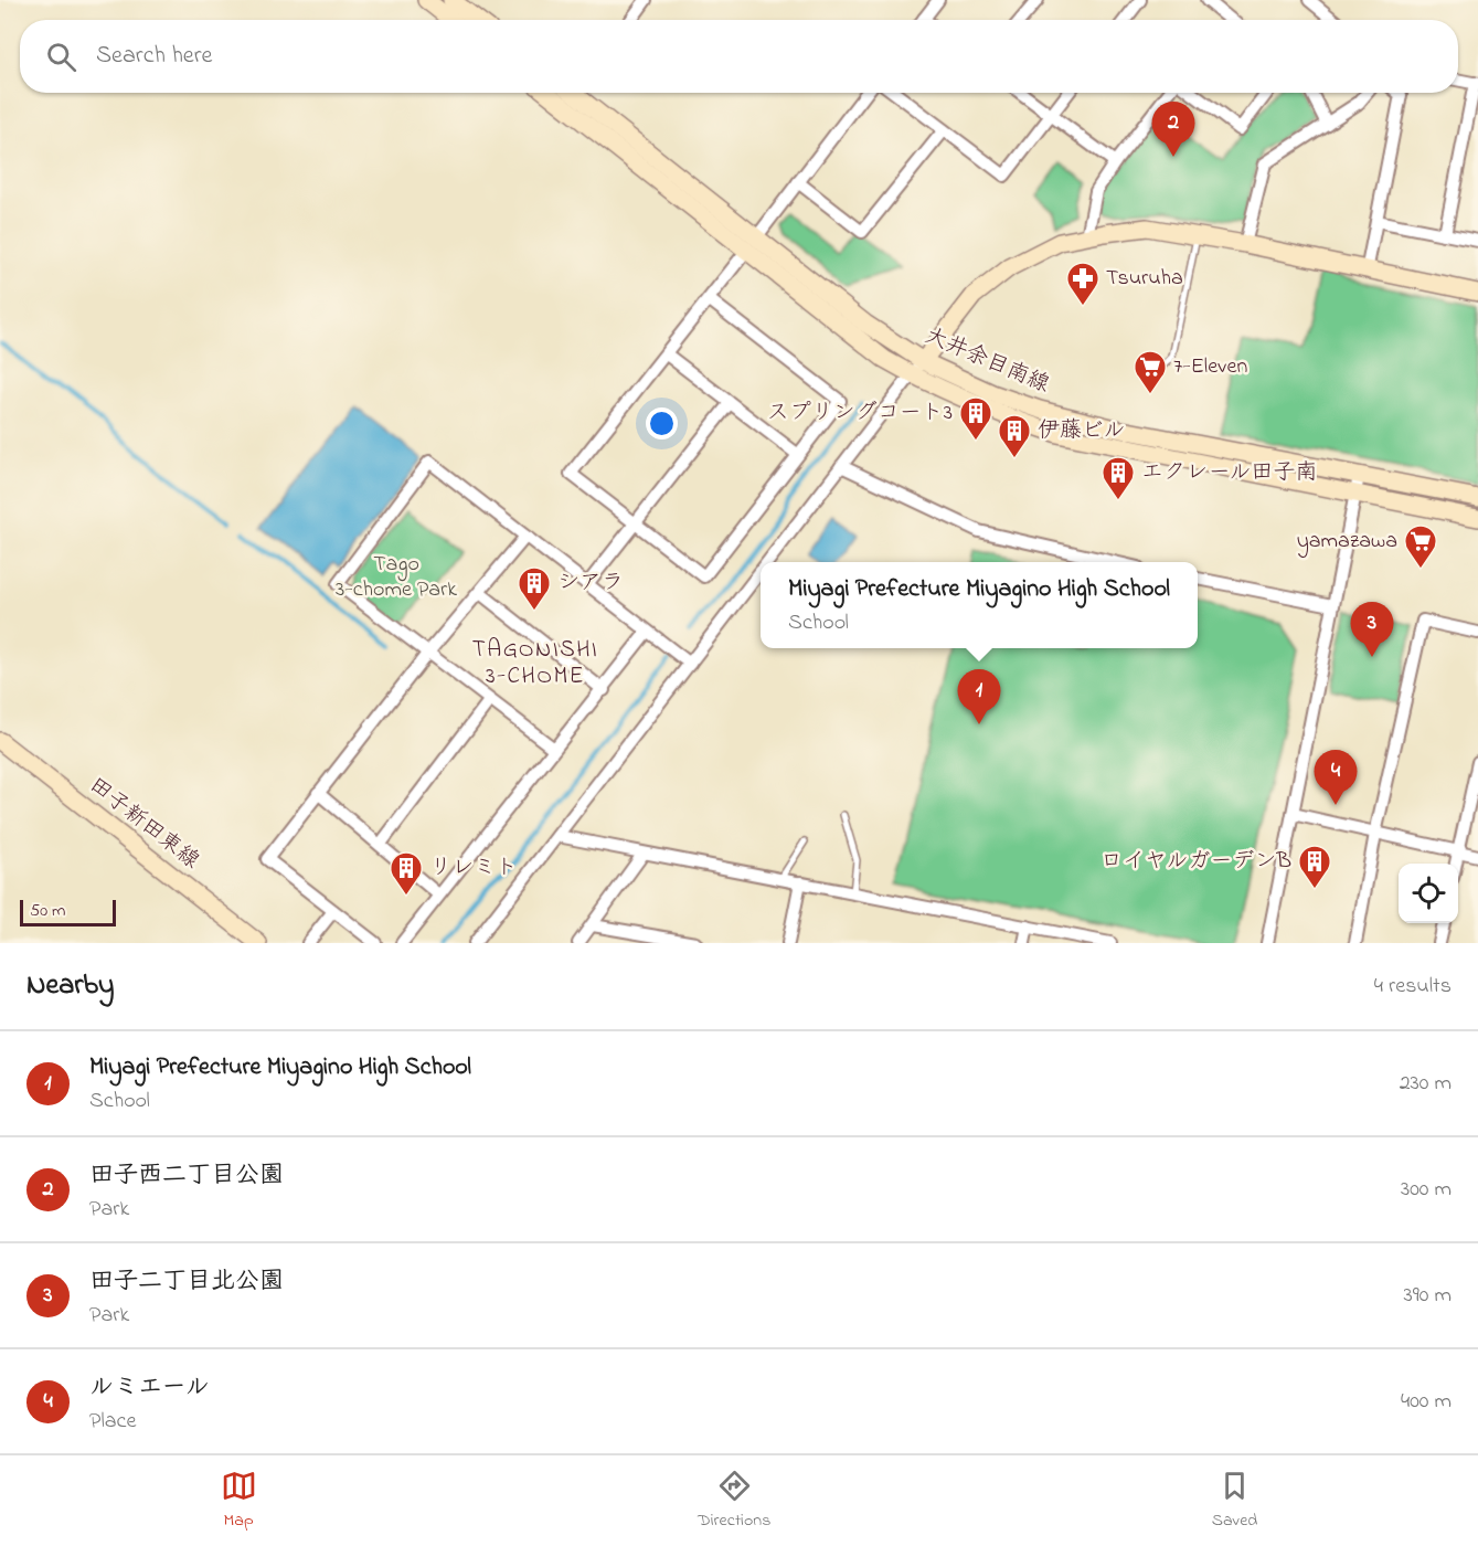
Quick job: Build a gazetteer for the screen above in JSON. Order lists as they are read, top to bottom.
{
  "streets": {
    "street": ["大井余目南線", "田子新田東線"]
  },
  "districts": ["TAGONISHI 3-CHOME"],
  "parks": ["Tago 3-chome Park"],
  "places": {
    "pharmacy": ["Tsuruha"],
    "supermarket": ["7-Eleven", "yamazawa"],
    "building": [
      "スプリングコート3",
      "伊藤ビル",
      "エクレール田子南",
      "シアラ",
      "ロイヤルガーデンB",
      "リレミト"
    ]
  },
  "scale_bar": "50 m",
  "page": {
    "search": "Search here",
    "pins": [
      "2",
      "3",
      "1",
      "4"
    ],
    "popup": ["Miyagi Prefecture Miyagino High School", "School"],
    "scale": "50 m",
    "heading": ["Nearby", "4 results"],
    "list": [
      {
        "mark": "1",
        "name": "Miyagi Prefecture Miyagino High School",
        "note": "School",
        "value": "230 m"
      },
      {
        "mark": "2",
        "name": "田子西二丁目公園",
        "note": "Park",
        "value": "300 m"
      },
      {
        "mark": "3",
        "name": "田子二丁目北公園",
        "note": "Park",
        "value": "390 m"
      },
      {
        "mark": "4",
        "name": "ルミエール",
        "note": "Place",
        "value": "400 m"
      }
    ],
    "nav": ["Map", "Directions", "Saved"]
  }
}
